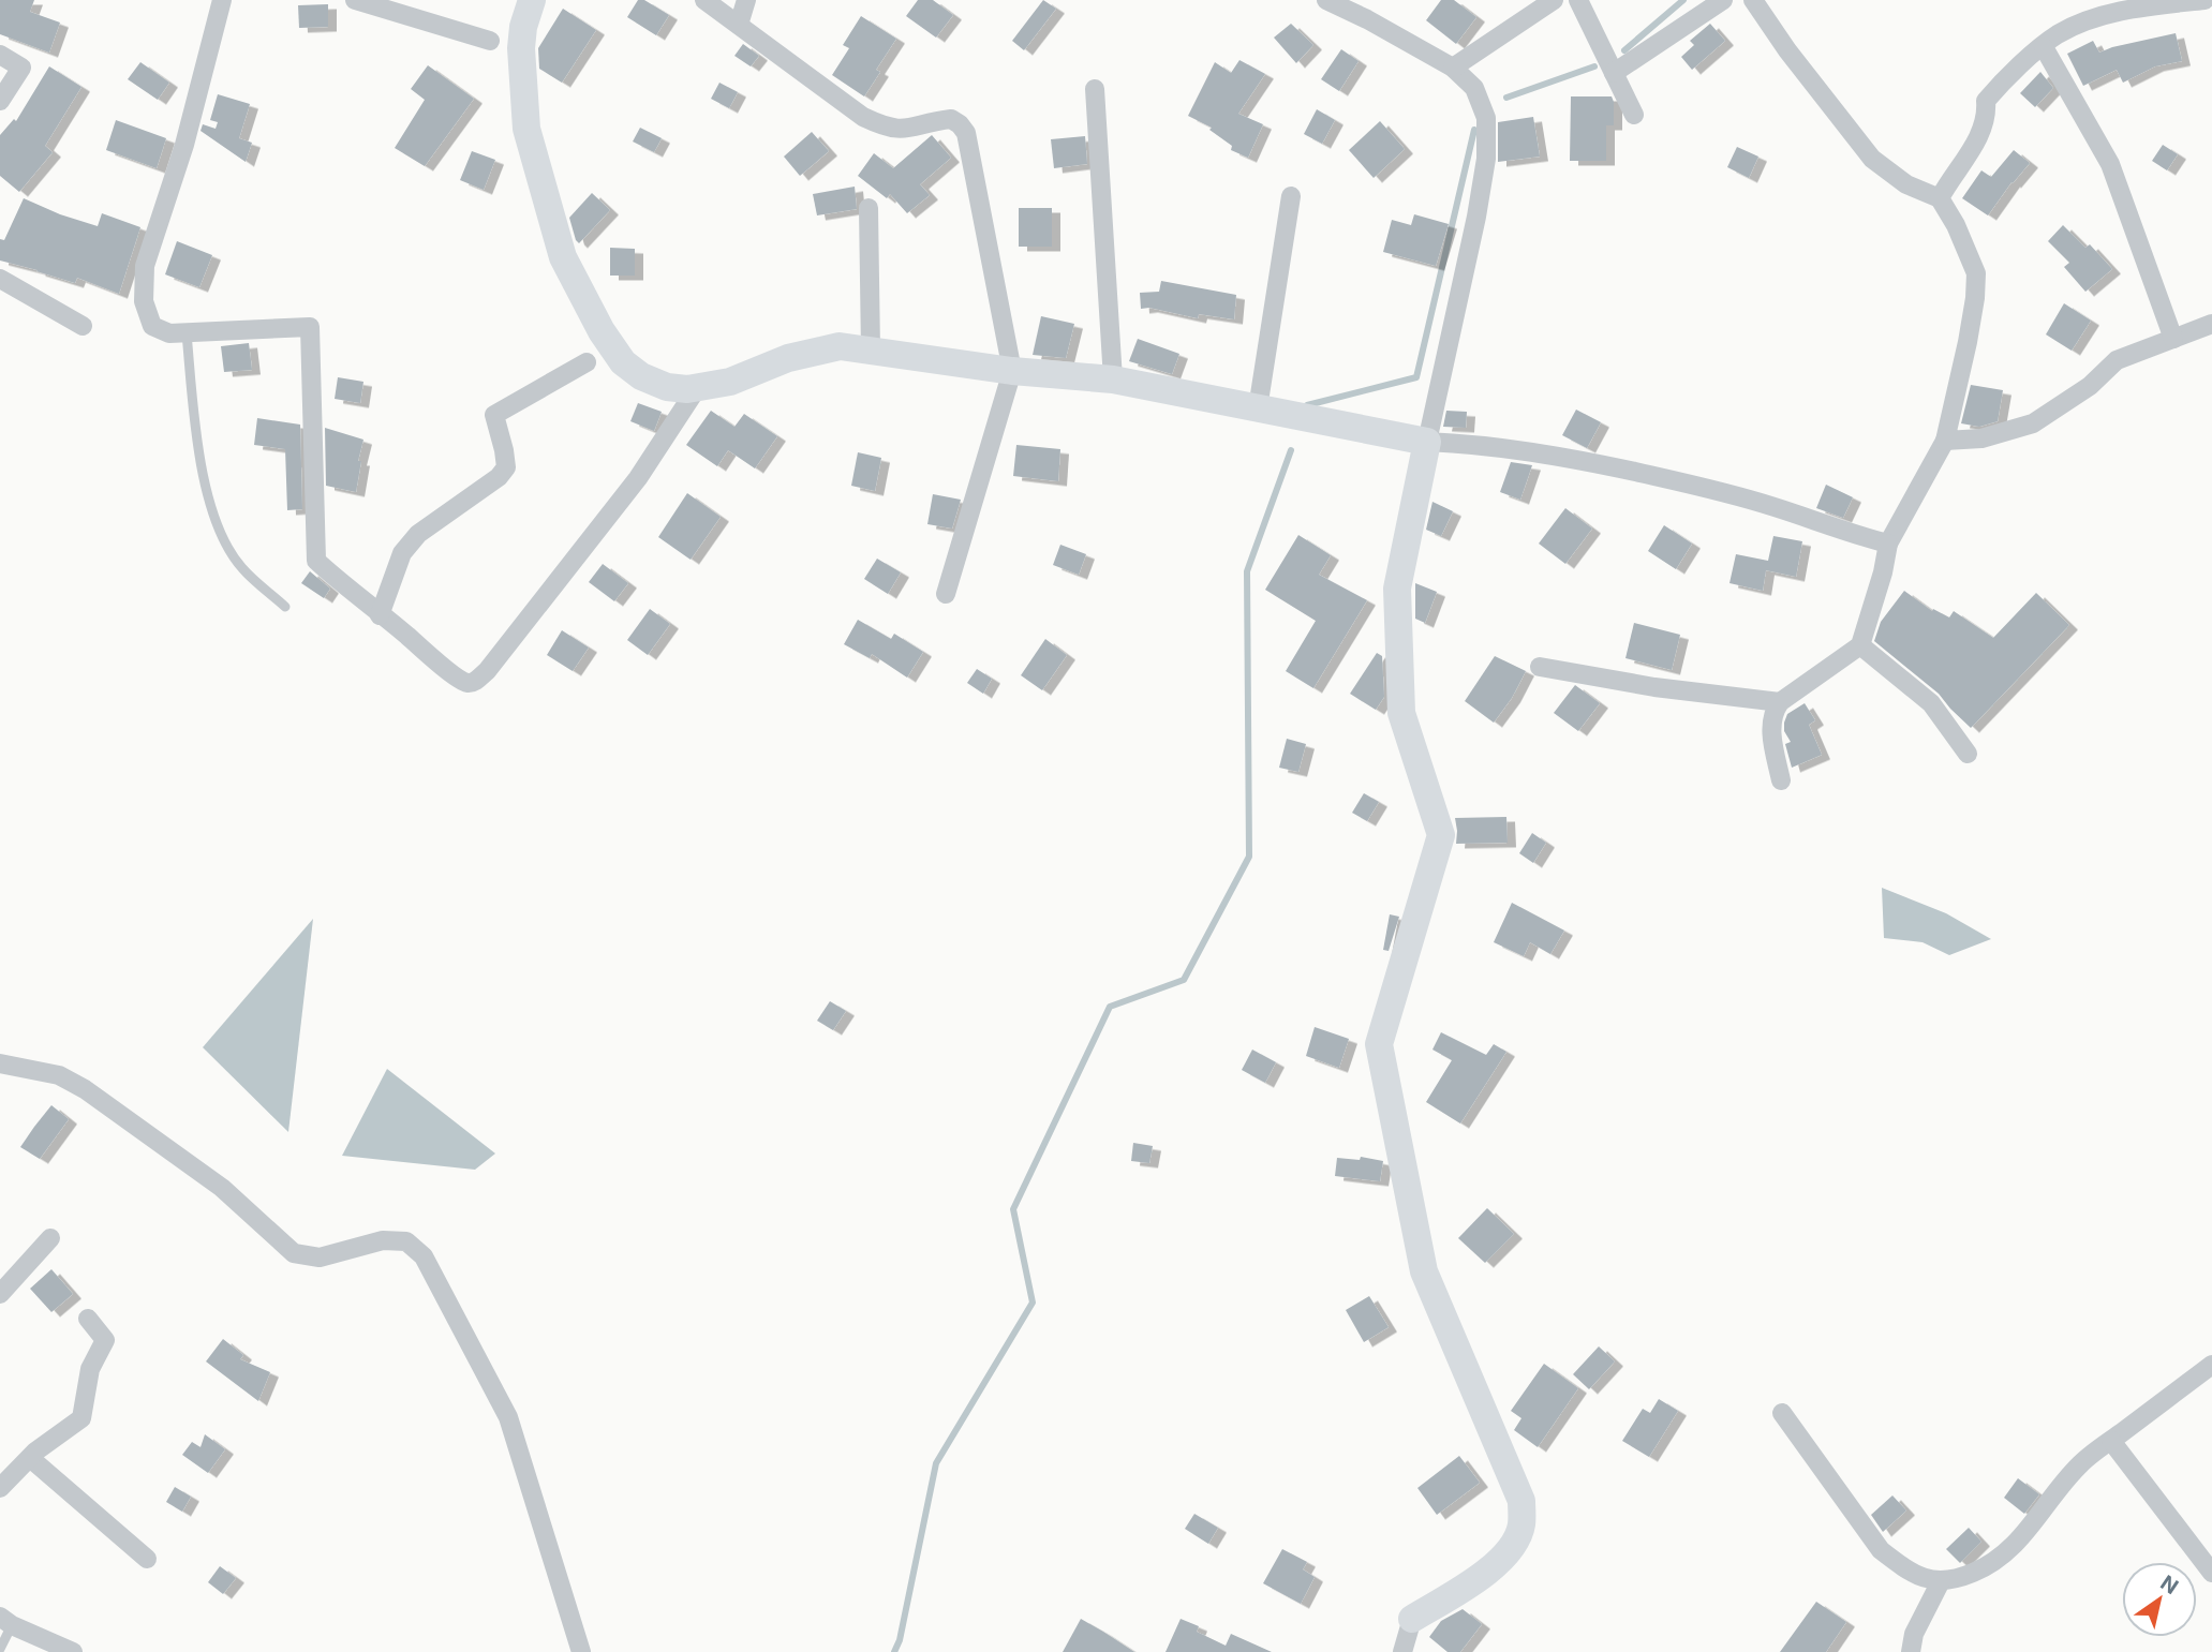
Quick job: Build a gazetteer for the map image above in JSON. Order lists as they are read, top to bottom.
{
  "north": "top right"
}
